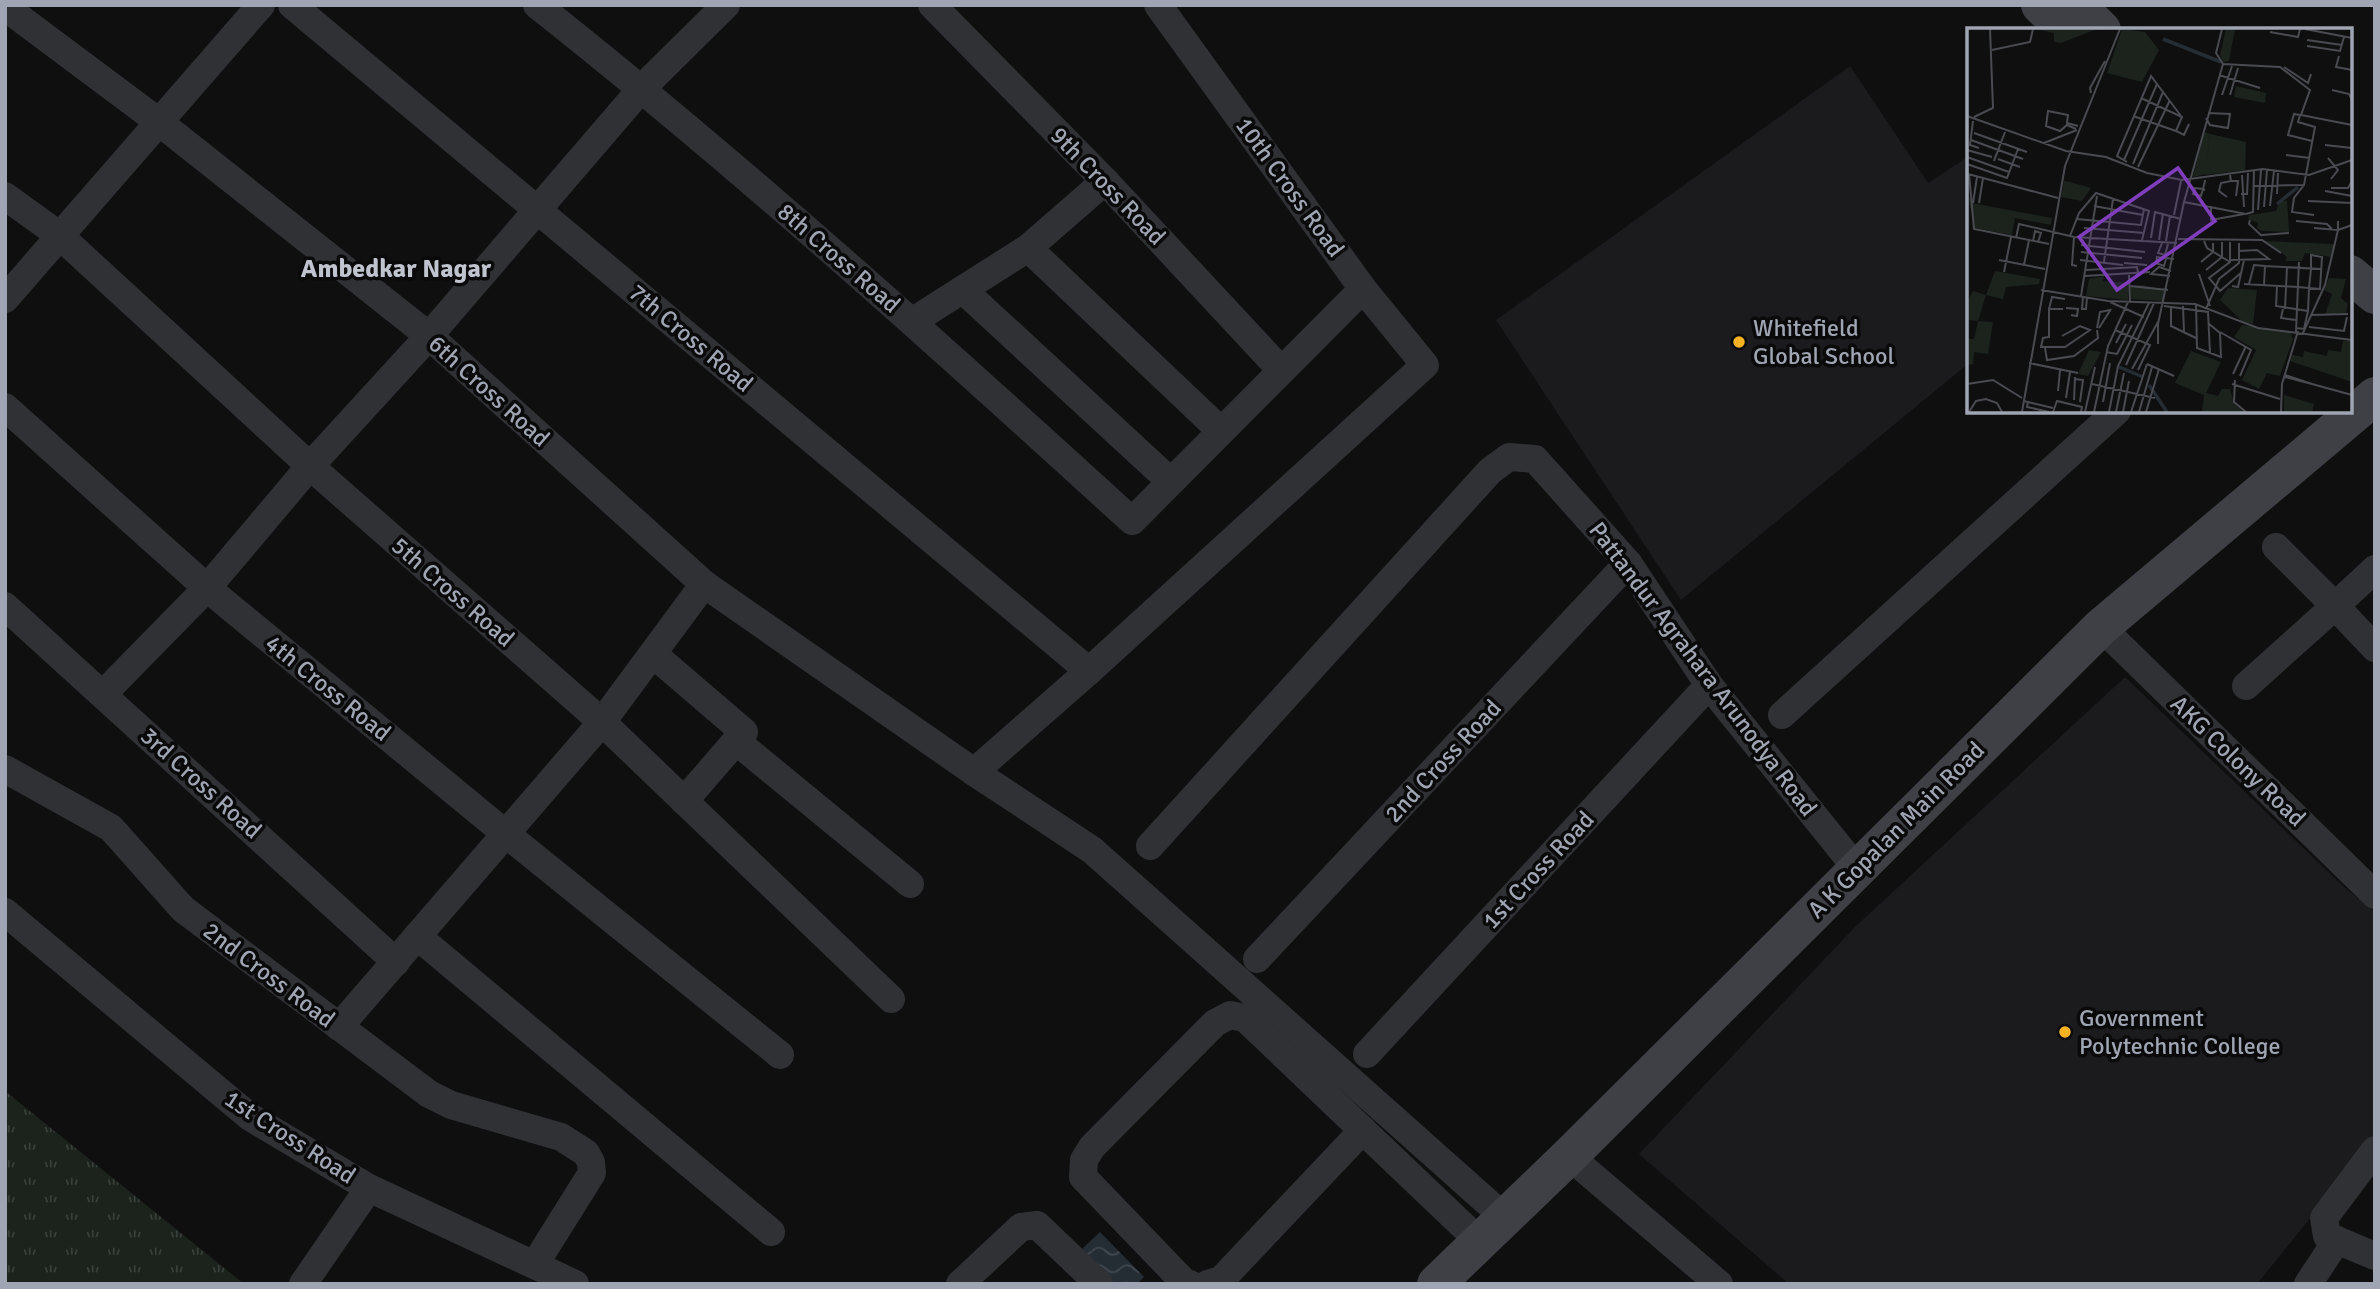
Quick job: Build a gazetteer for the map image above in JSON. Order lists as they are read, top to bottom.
{
  "streets": {
    "street": [
      "9th Cross Road",
      "10th Cross Road",
      "8th Cross Road",
      "7th Cross Road",
      "6th Cross Road",
      "5th Cross Road",
      "Pattandur Agrahara Arunodya Road",
      "4th Cross Road",
      "2nd Cross Road",
      "AKG Colony Road",
      "3rd Cross Road",
      "A K Gopalan Main Road",
      "1st Cross Road"
    ]
  },
  "crossings": [
    ["10th Cross Road", "7th Cross Road"],
    ["6th Cross Road", "A K Gopalan Main Road"],
    ["Pattandur Agrahara Arunodya Road", "2nd Cross Road"],
    ["Pattandur Agrahara Arunodya Road", "A K Gopalan Main Road"],
    ["Pattandur Agrahara Arunodya Road", "1st Cross Road"],
    ["2nd Cross Road", "1st Cross Road"],
    ["AKG Colony Road", "A K Gopalan Main Road"]
  ],
  "districts": ["Ambedkar Nagar"],
  "places": ["Whitefield Global School", "Government Polytechnic College"]
}
